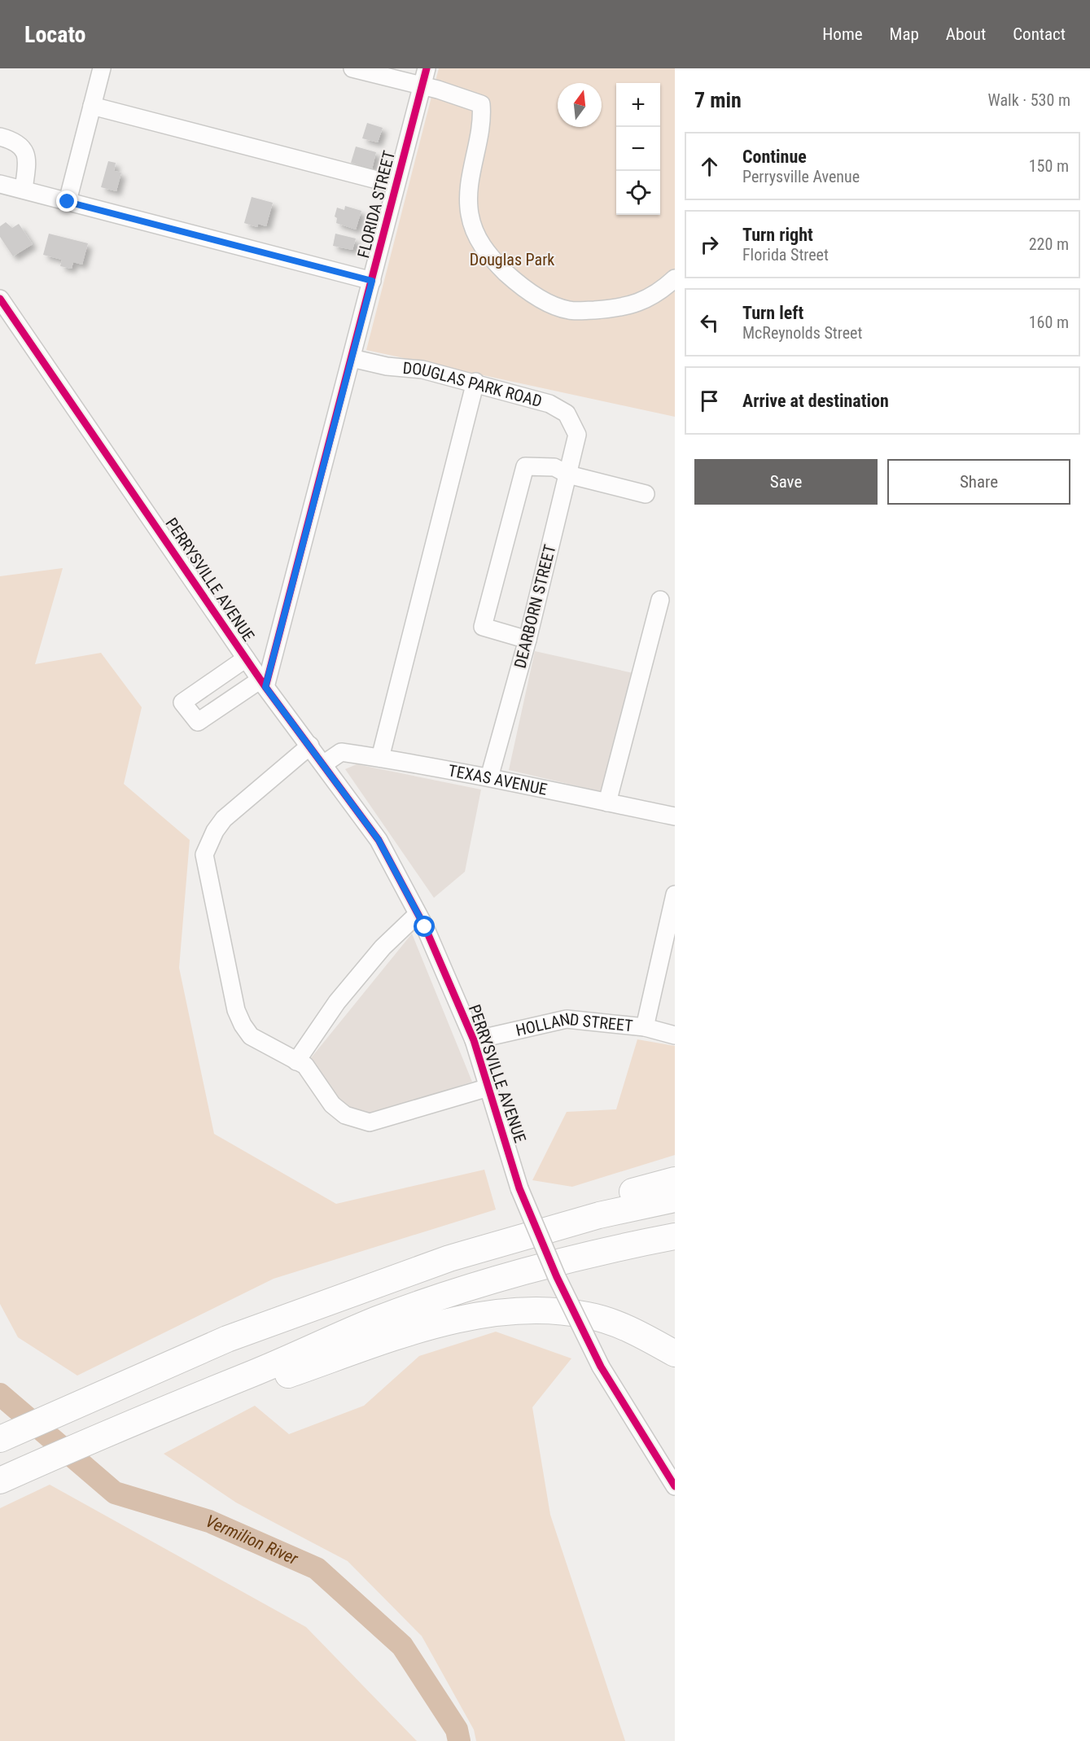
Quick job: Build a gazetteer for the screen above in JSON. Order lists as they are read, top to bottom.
{
  "streets": {
    "street": [
      "FLORIDA STREET",
      "DOUGLAS PARK ROAD",
      "PERRYSVILLE AVENUE",
      "DEARBORN STREET",
      "TEXAS AVENUE",
      "HOLLAND STREET"
    ]
  },
  "crossings": [
    ["FLORIDA STREET", "DOUGLAS PARK ROAD"],
    ["FLORIDA STREET", "PERRYSVILLE AVENUE"],
    ["DOUGLAS PARK ROAD", "DEARBORN STREET"],
    ["PERRYSVILLE AVENUE", "TEXAS AVENUE"],
    ["PERRYSVILLE AVENUE", "HOLLAND STREET"],
    ["DEARBORN STREET", "TEXAS AVENUE"]
  ],
  "water": ["Vermilion River"],
  "parks": ["Douglas Park"],
  "north": "top",
  "page": {
    "header": "Locato",
    "nav": [
      "Home",
      "Map",
      "About",
      "Contact"
    ],
    "heading": ["7 min", "Walk · 530 m"],
    "map_buttons": ["+", "−"],
    "list": [
      ["Continue", "Perrysville Avenue", "150 m"],
      ["Turn right", "Florida Street", "220 m"],
      ["Turn left", "McReynolds Street", "160 m"],
      "Arrive at destination"
    ],
    "buttons": ["Save", "Share"]
  }
}
